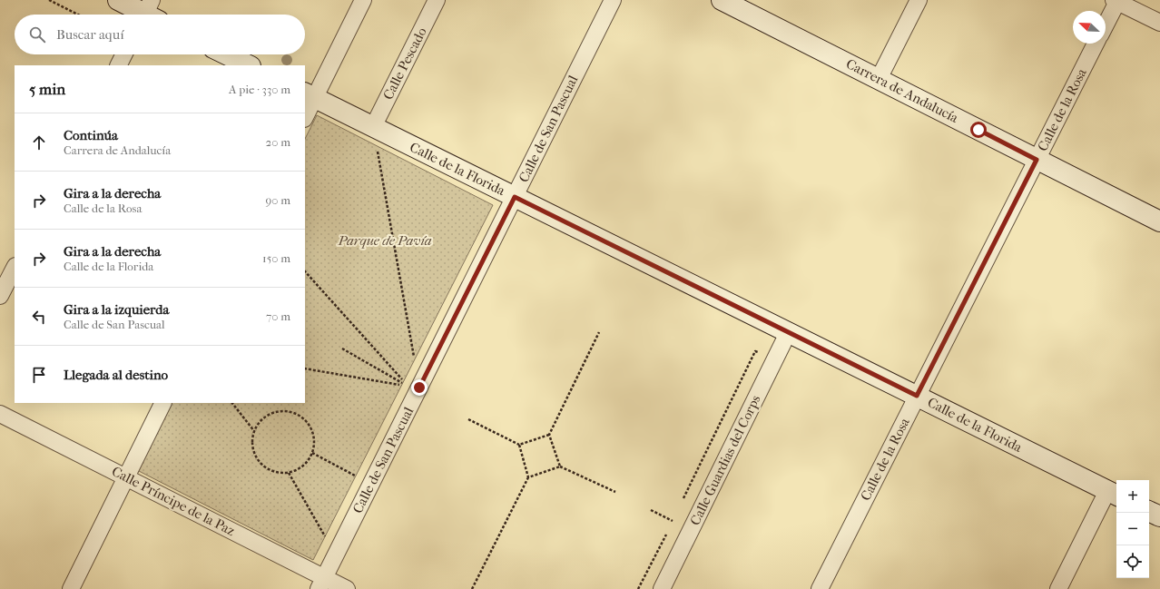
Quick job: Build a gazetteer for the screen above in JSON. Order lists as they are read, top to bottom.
{
  "streets": {
    "main road": ["Carrera de Andalucía", "Calle de la Florida"],
    "street": [
      "Calle Pescado",
      "Calle de la Rosa",
      "Calle de San Pascual",
      "Calle Guardias del Corps",
      "Calle Príncipe de la Paz"
    ]
  },
  "crossings": [
    ["Calle Pescado", "Calle de la Florida"],
    ["Carrera de Andalucía", "Calle de la Rosa"],
    ["Calle de la Rosa", "Calle de la Florida"],
    ["Calle de San Pascual", "Calle de la Florida"],
    ["Calle de San Pascual", "Calle Príncipe de la Paz"],
    ["Calle de la Florida", "Calle Guardias del Corps"]
  ],
  "parks": ["Parque de Pavía"],
  "north": "top left",
  "page": {
    "search": "Buscar aquí",
    "heading": ["5 min", "A pie · 330 m"],
    "list": [
      ["Continúa", "Carrera de Andalucía", "20 m"],
      ["Gira a la derecha", "Calle de la Rosa", "90 m"],
      ["Gira a la derecha", "Calle de la Florida", "150 m"],
      ["Gira a la izquierda", "Calle de San Pascual", "70 m"],
      "Llegada al destino"
    ],
    "map_buttons": ["+", "−"]
  }
}
